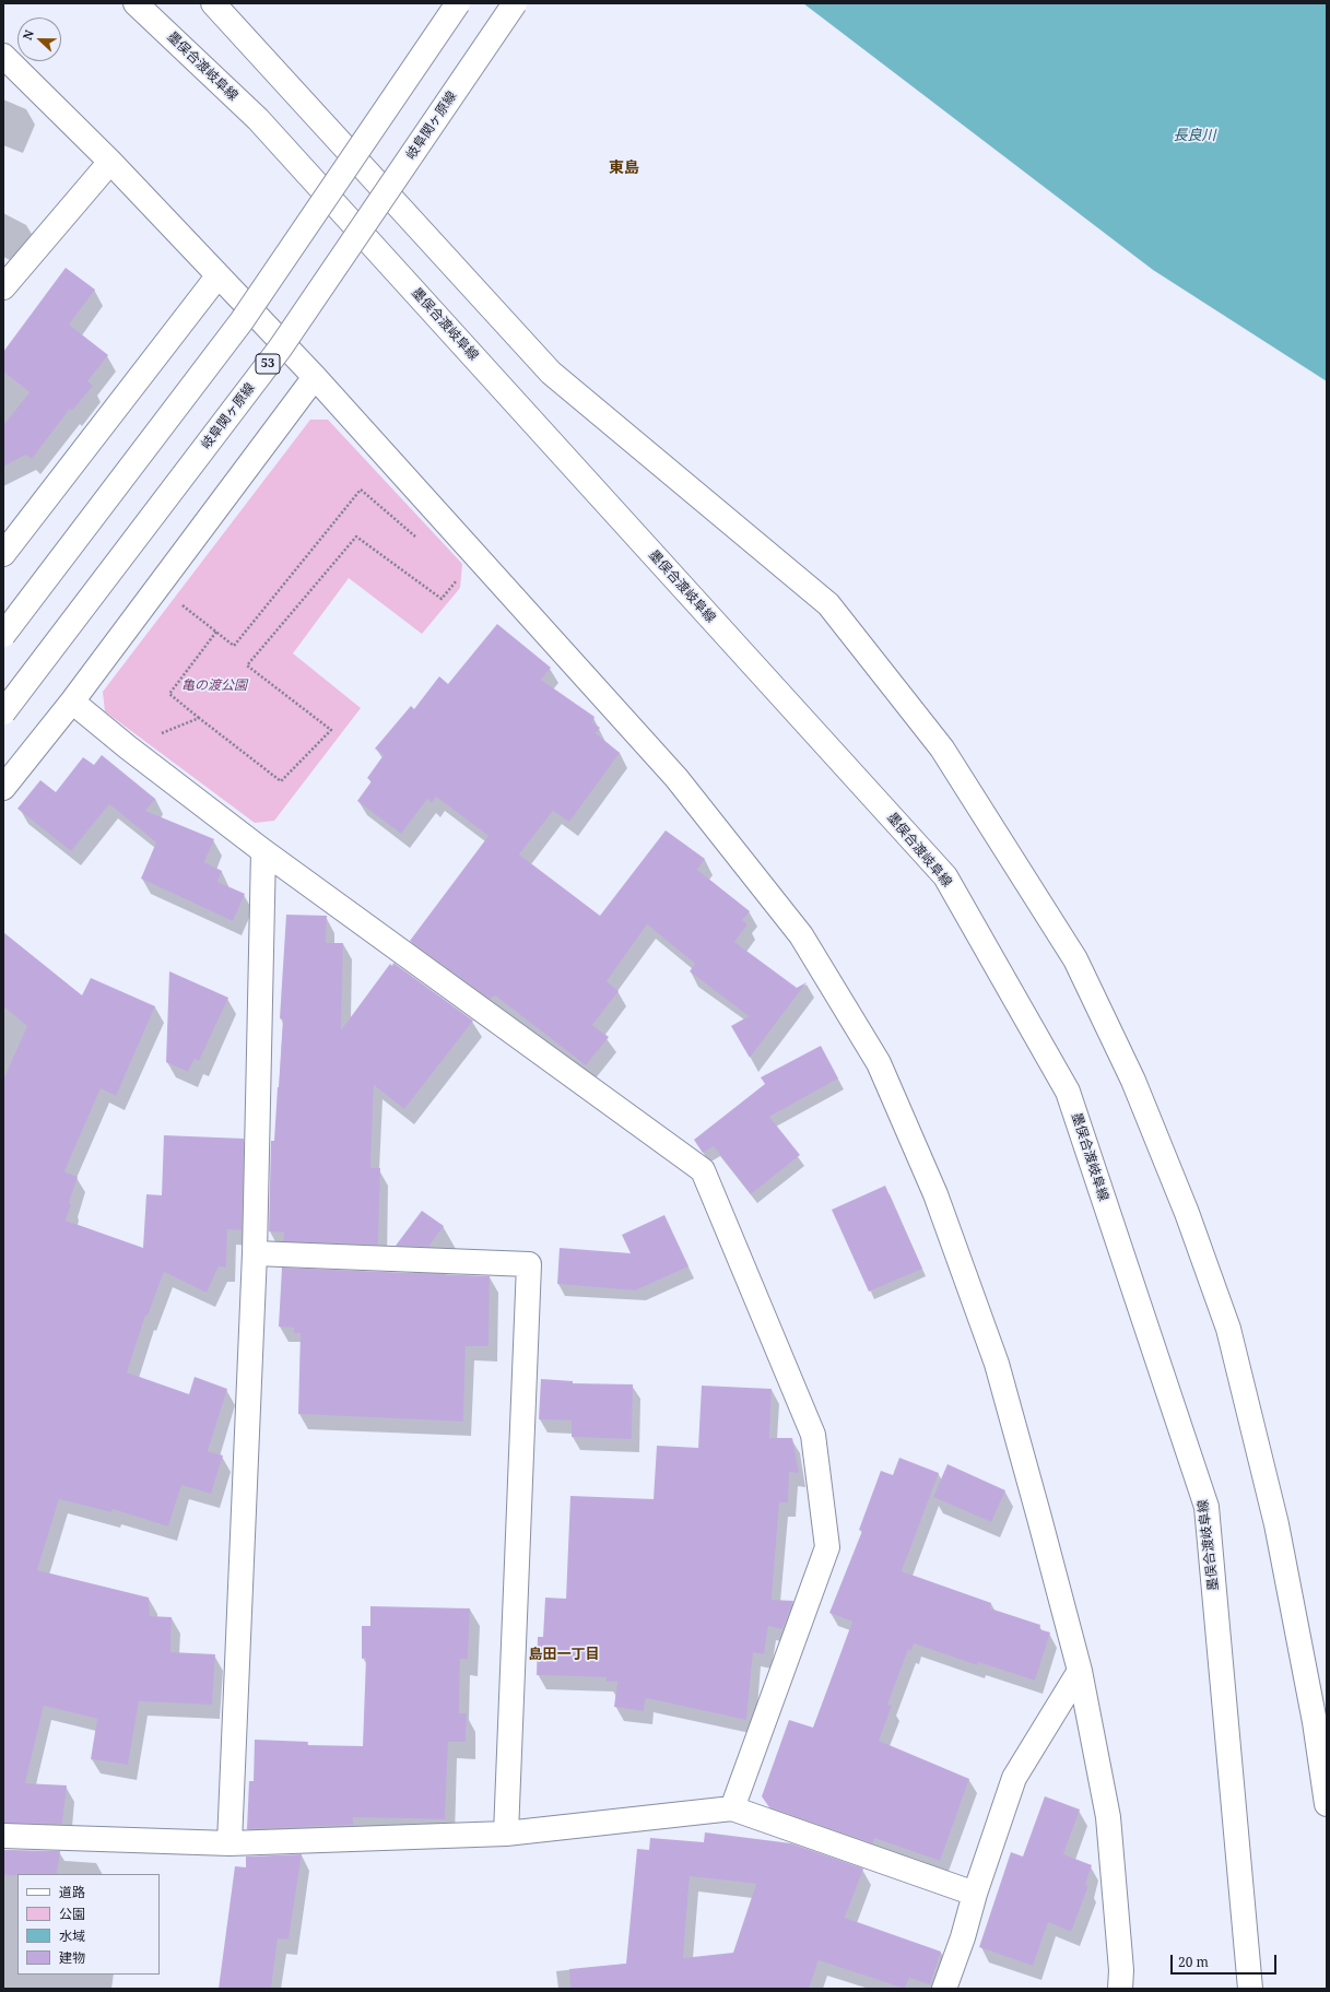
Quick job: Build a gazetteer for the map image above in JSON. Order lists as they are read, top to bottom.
{
  "streets": {
    "street": ["墨俣合渡岐阜線", "岐阜関ヶ原線", "53"]
  },
  "districts": ["東島", "島田一丁目"],
  "water": ["長良川"],
  "parks": ["亀の渡公園"],
  "legend": [
    "道路",
    "公園",
    "水域",
    "建物"
  ],
  "scale_bar": "20 m",
  "north": "left"
}
